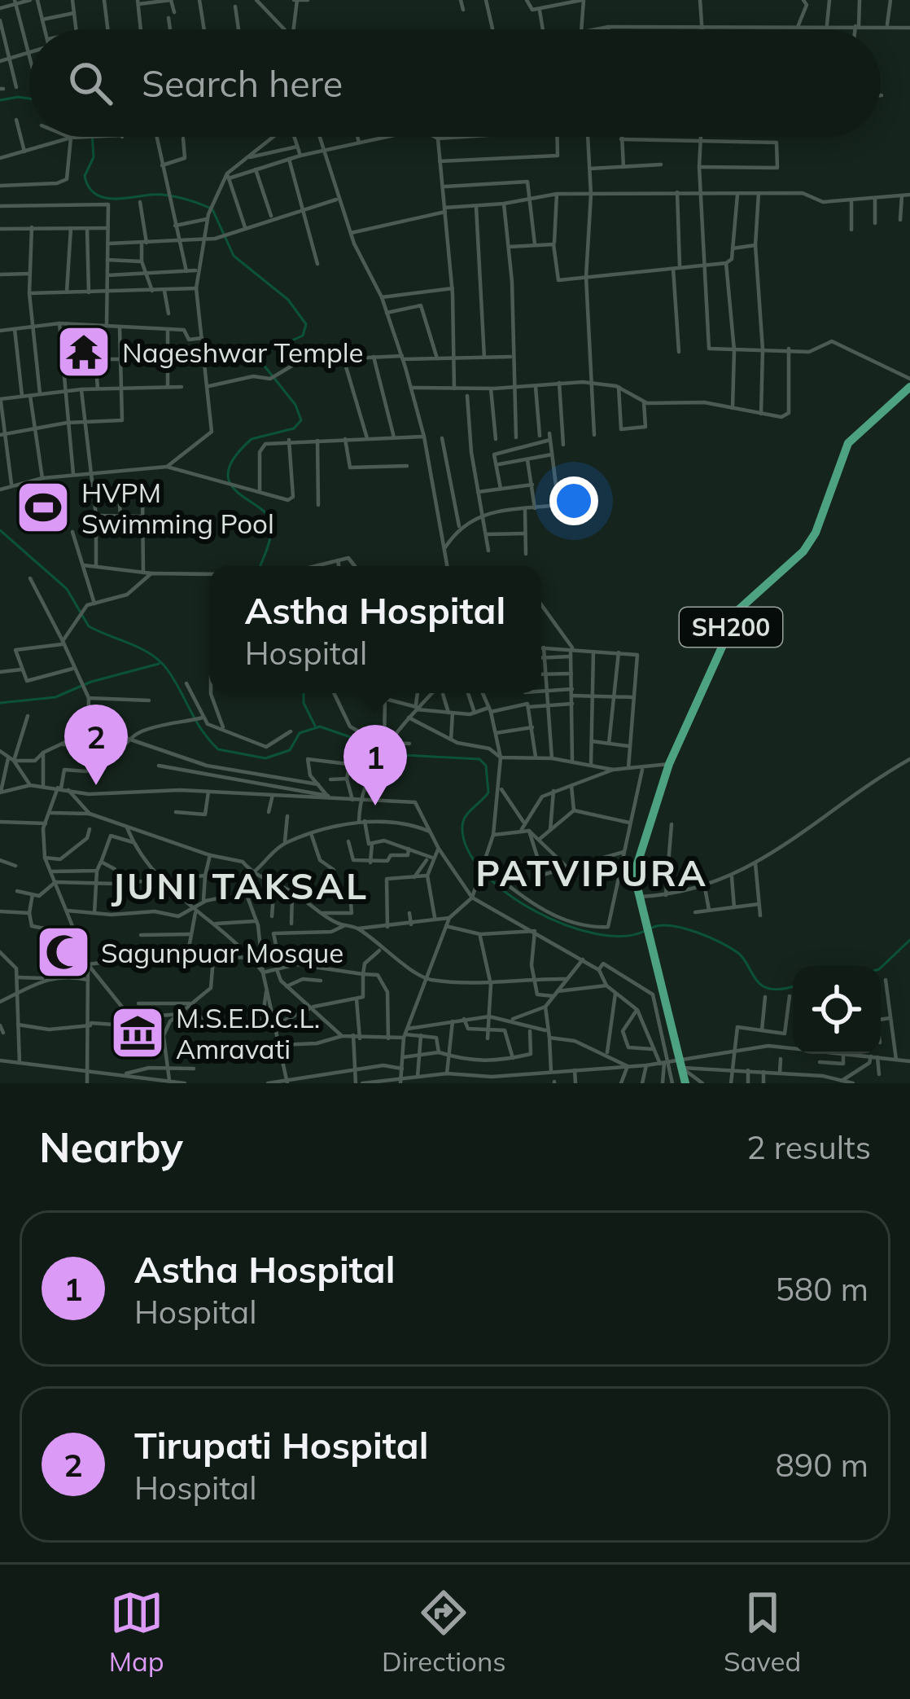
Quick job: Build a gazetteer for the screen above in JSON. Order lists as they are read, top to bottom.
{
  "streets": {
    "main road": ["SH200"]
  },
  "districts": ["PATVIPURA", "JUNI TAKSAL"],
  "places": {
    "temple": ["Nageshwar Temple"],
    "sports": ["HVPM Swimming Pool"],
    "mosque": ["Sagunpuar Mosque"],
    "museum": ["M.S.E.D.C.L. Amravati"]
  },
  "page": {
    "search": "Search here",
    "popup": ["Astha Hospital", "Hospital"],
    "pins": ["2", "1"],
    "heading": ["Nearby", "2 results"],
    "list": [
      {
        "mark": "1",
        "name": "Astha Hospital",
        "note": "Hospital",
        "value": "580 m"
      },
      {
        "mark": "2",
        "name": "Tirupati Hospital",
        "note": "Hospital",
        "value": "890 m"
      }
    ],
    "nav": ["Map", "Directions", "Saved"]
  }
}
